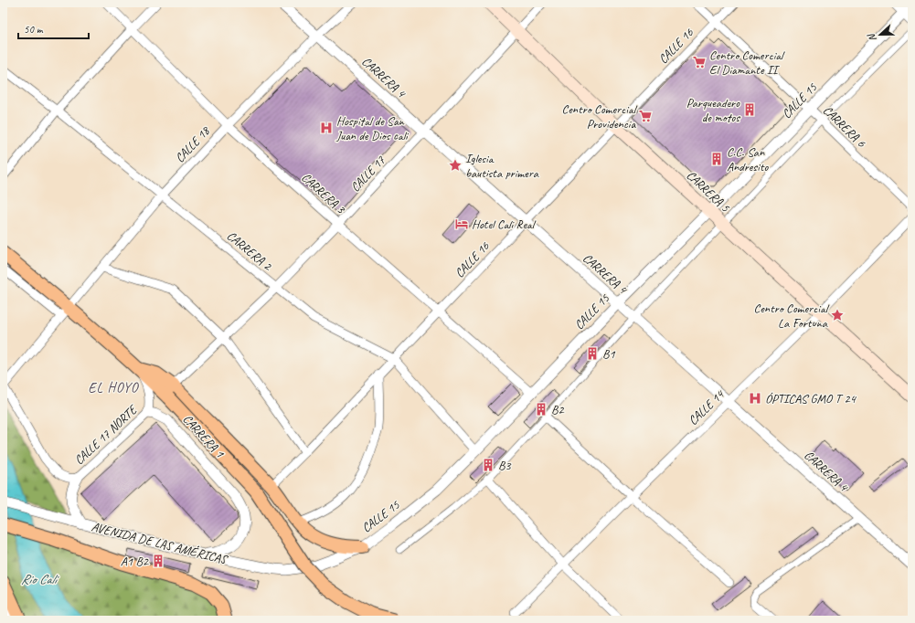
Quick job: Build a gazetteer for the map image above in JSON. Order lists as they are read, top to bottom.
{
  "streets": {
    "main road": ["CARRERA 5", "CARRERA 1", "AVENIDA DE LAS AMÉRICAS"],
    "street": [
      "CALLE 16",
      "CARRERA 4",
      "CALLE 15",
      "CARRERA 6",
      "CALLE 18",
      "CALLE 17",
      "CARRERA 3",
      "CARRERA 2",
      "CALLE 14",
      "CALLE 17 NORTE"
    ]
  },
  "crossings": [
    ["CALLE 16", "CARRERA 4"],
    ["CALLE 16", "CARRERA 6"],
    ["CALLE 16", "CARRERA 5"],
    ["CALLE 16", "CARRERA 3"],
    ["CALLE 16", "CARRERA 2"],
    ["CARRERA 4", "CALLE 15"],
    ["CARRERA 4", "CALLE 18"],
    ["CARRERA 4", "CALLE 17"],
    ["CARRERA 4", "CALLE 14"],
    ["CALLE 15", "CARRERA 6"],
    ["CALLE 15", "CARRERA 5"],
    ["CALLE 15", "CARRERA 3"],
    ["CALLE 15", "CARRERA 2"],
    ["CALLE 15", "AVENIDA DE LAS AMÉRICAS"],
    ["CALLE 18", "CARRERA 3"],
    ["CALLE 18", "CARRERA 2"],
    ["CALLE 18", "CARRERA 1"],
    ["CALLE 17", "CARRERA 5"],
    ["CALLE 17", "CARRERA 3"],
    ["CALLE 17", "CARRERA 2"],
    ["CARRERA 5", "CALLE 14"],
    ["CALLE 17 NORTE", "CARRERA 1"]
  ],
  "districts": ["EL HOYO"],
  "water": ["Rio Cali"],
  "places": {
    "supermarket": ["Centro Comercial El Diamante II", "Centro Comercial Providencia"],
    "building": [
      "Parqueadero de motos",
      "C.C. San Andresito",
      "B1",
      "B2",
      "B3",
      "A1 B2"
    ],
    "hospital": ["Hospital de San Juan de Dios cali", "ÓPTICAS GMO T 24"],
    "place": ["Iglesia bautista primera", "Centro Comercial La Fortuna"],
    "hotel": ["Hotel Cali Real"]
  },
  "scale_bar": "50 m",
  "north": "left"
}
